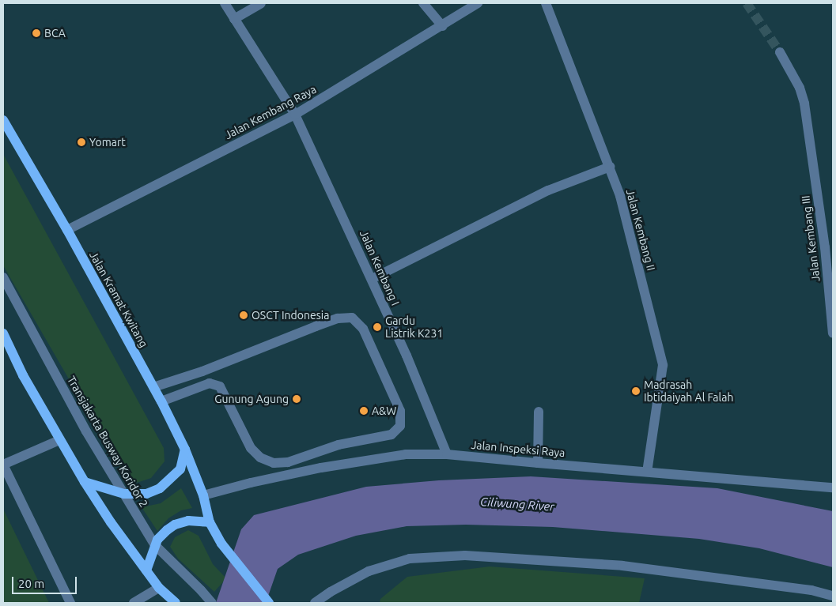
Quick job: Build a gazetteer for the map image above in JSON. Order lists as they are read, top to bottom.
{
  "streets": {
    "main road": ["Jalan Kramat Kwitang"],
    "street": [
      "Jalan Kembang Raya",
      "Jalan Kembang II",
      "Jalan Kembang III",
      "Jalan Kembang I",
      "Transjakarta Busway Koridor 2",
      "Jalan Inspeksi Raya"
    ]
  },
  "crossings": [
    ["Jalan Kembang Raya", "Jalan Kembang I"],
    ["Jalan Kembang Raya", "Jalan Kramat Kwitang"],
    ["Jalan Kembang II", "Jalan Inspeksi Raya"],
    ["Jalan Kembang I", "Jalan Inspeksi Raya"],
    ["Jalan Kramat Kwitang", "Jalan Inspeksi Raya"]
  ],
  "water": ["Ciliwung River"],
  "places": [
    "BCA",
    "Yomart",
    "OSCT Indonesia",
    "Gardu Listrik K231",
    "Madrasah Ibtidaiyah Al Falah",
    "Gunung Agung",
    "A&W"
  ],
  "scale_bar": "20 m"
}
